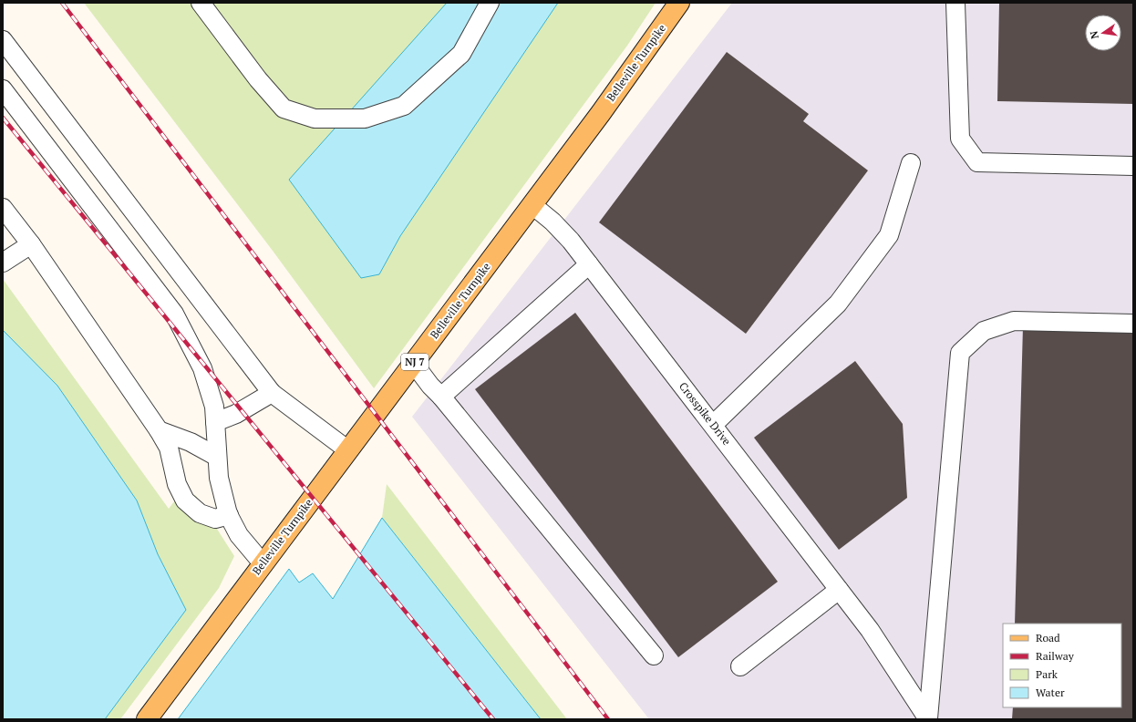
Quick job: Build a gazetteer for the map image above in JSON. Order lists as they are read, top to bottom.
{
  "streets": {
    "main road": ["Belleville Turnpike", "NJ 7"],
    "street": ["Crosspike Drive"]
  },
  "crossings": [
    ["Belleville Turnpike", "Crosspike Drive"]
  ],
  "legend": [
    "Road",
    "Railway",
    "Park",
    "Water"
  ],
  "north": "left"
}
